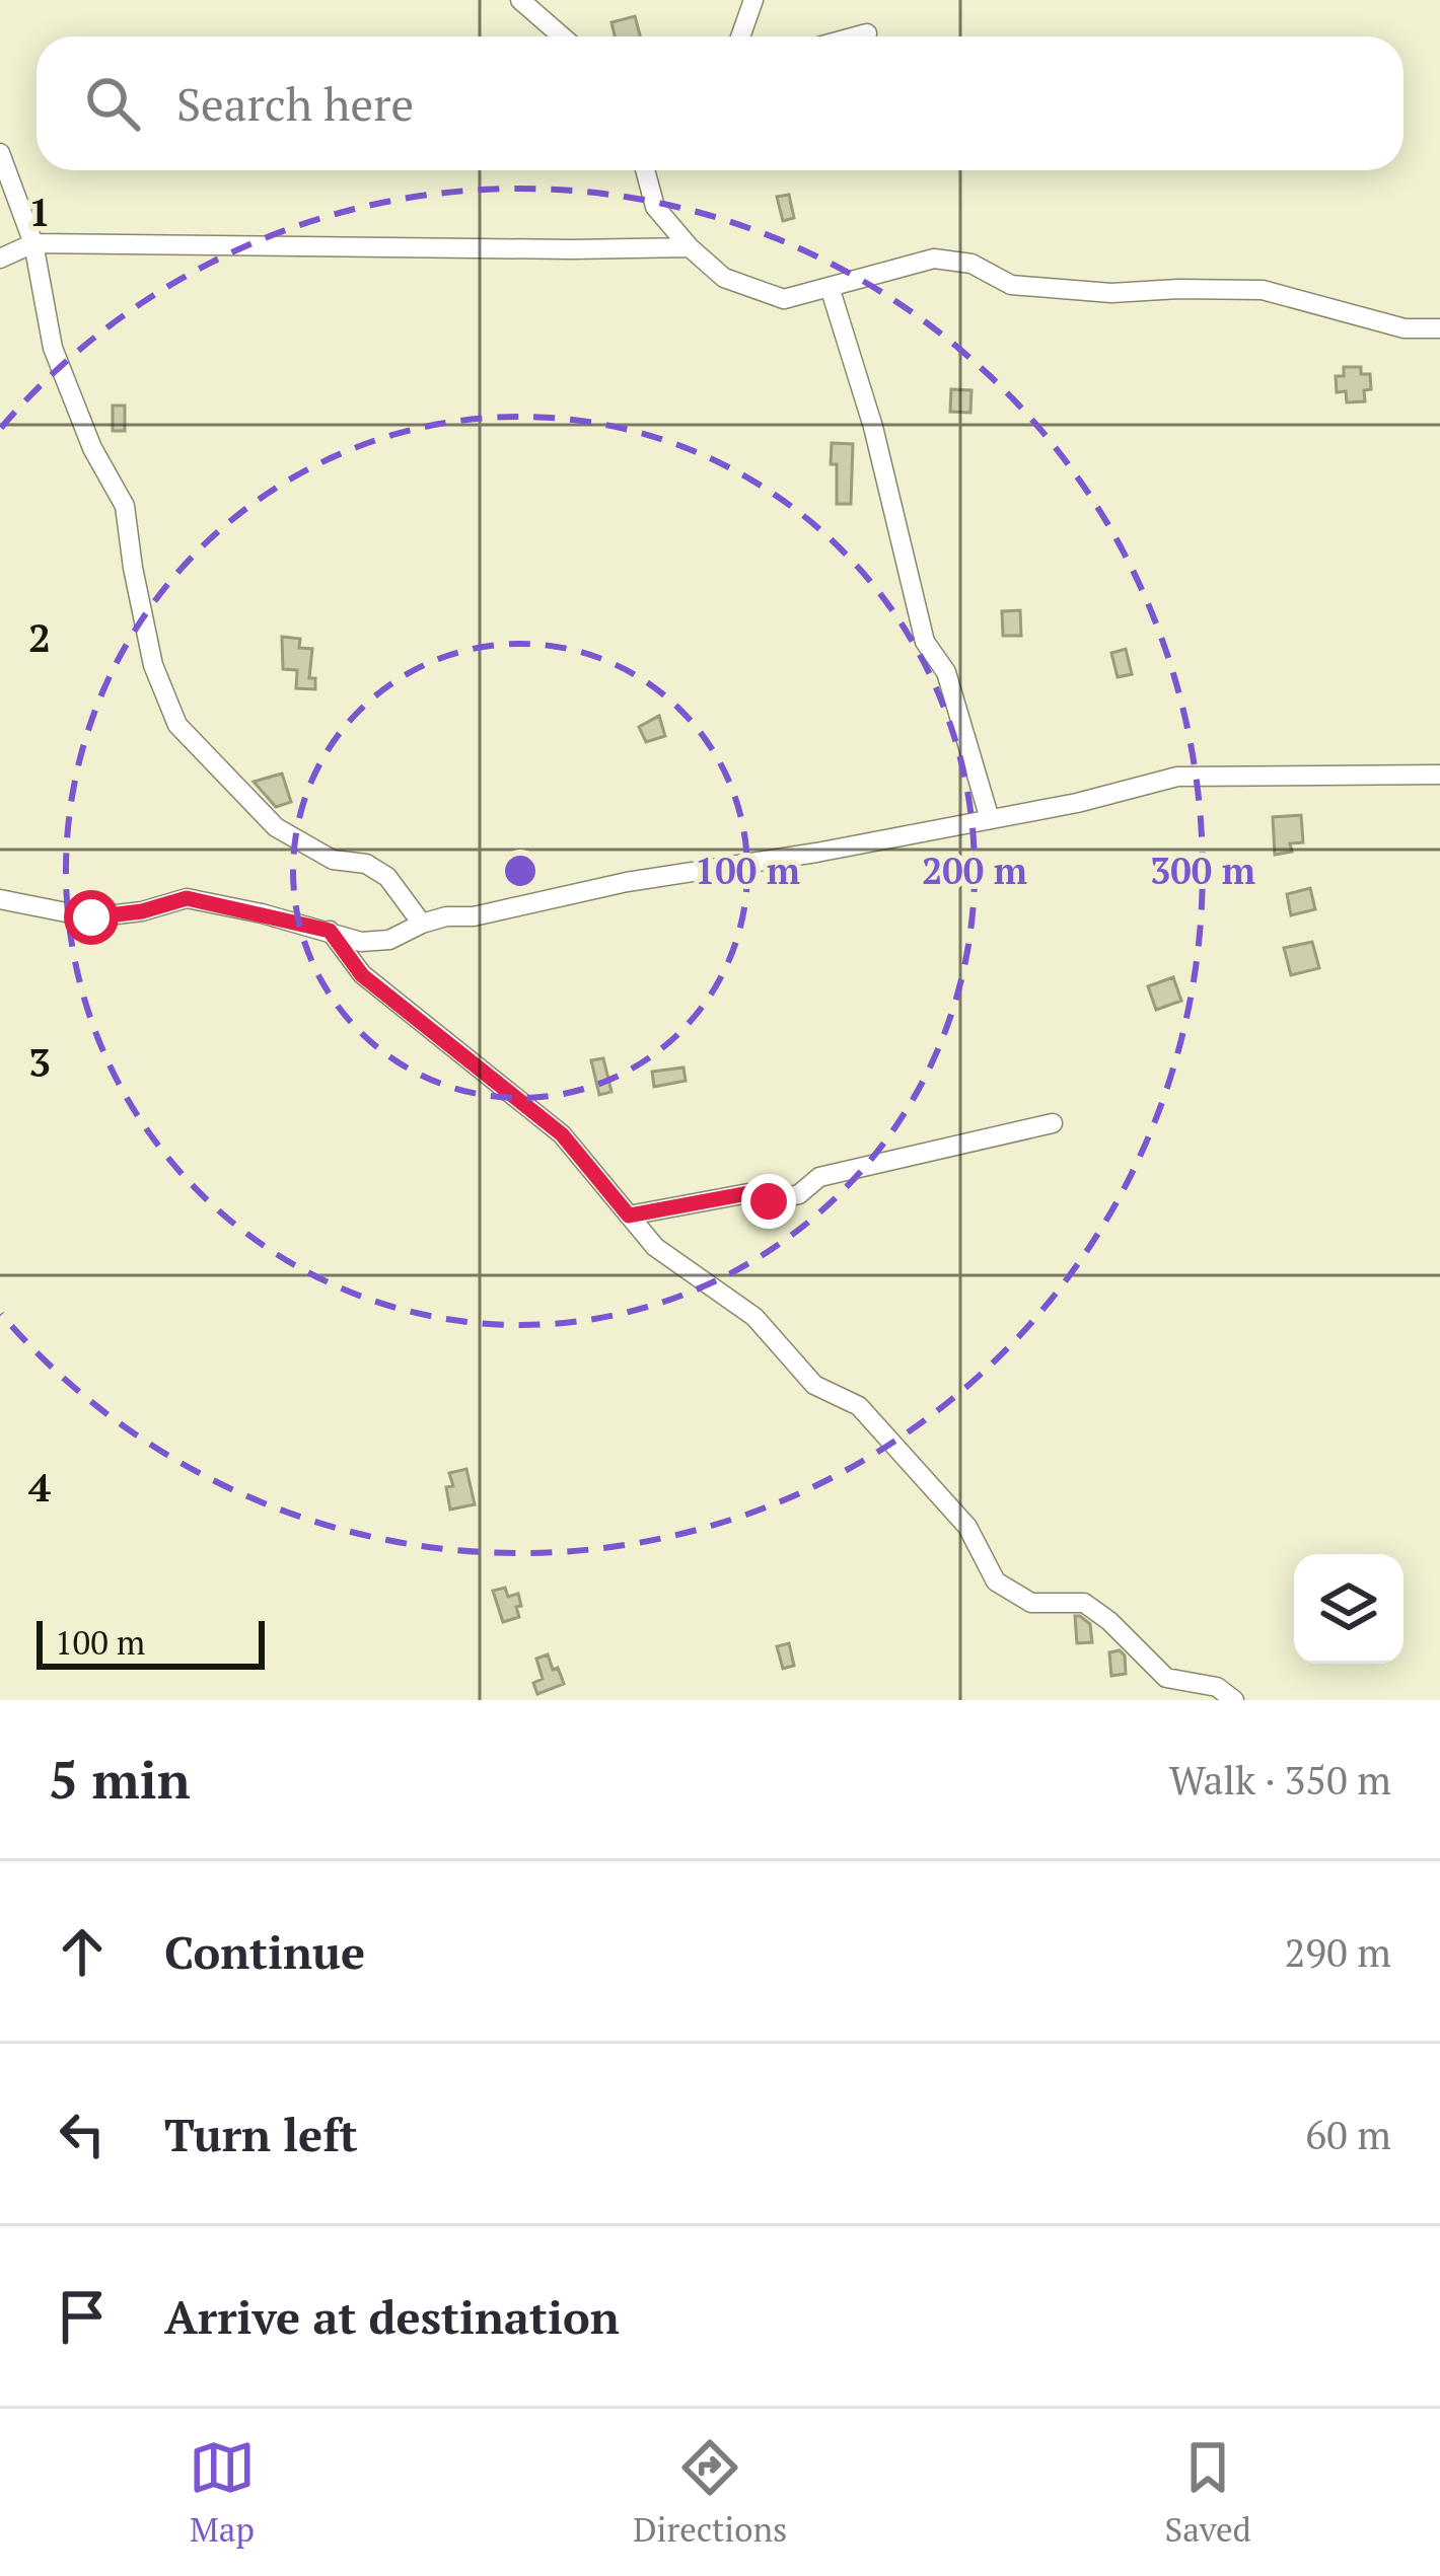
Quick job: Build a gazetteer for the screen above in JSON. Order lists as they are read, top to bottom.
{
  "scale_bar": "100 m",
  "page": {
    "search": "Search here",
    "scale": "100 m",
    "heading": ["5 min", "Walk · 350 m"],
    "list": [
      ["Continue", "290 m"],
      ["Turn left", "60 m"],
      "Arrive at destination"
    ],
    "nav": ["Map", "Directions", "Saved"]
  },
  "grid": {
    "rows": [
      "1",
      "2",
      "3",
      "4"
    ]
  },
  "rings": ["100 m", "200 m", "300 m"]
}
